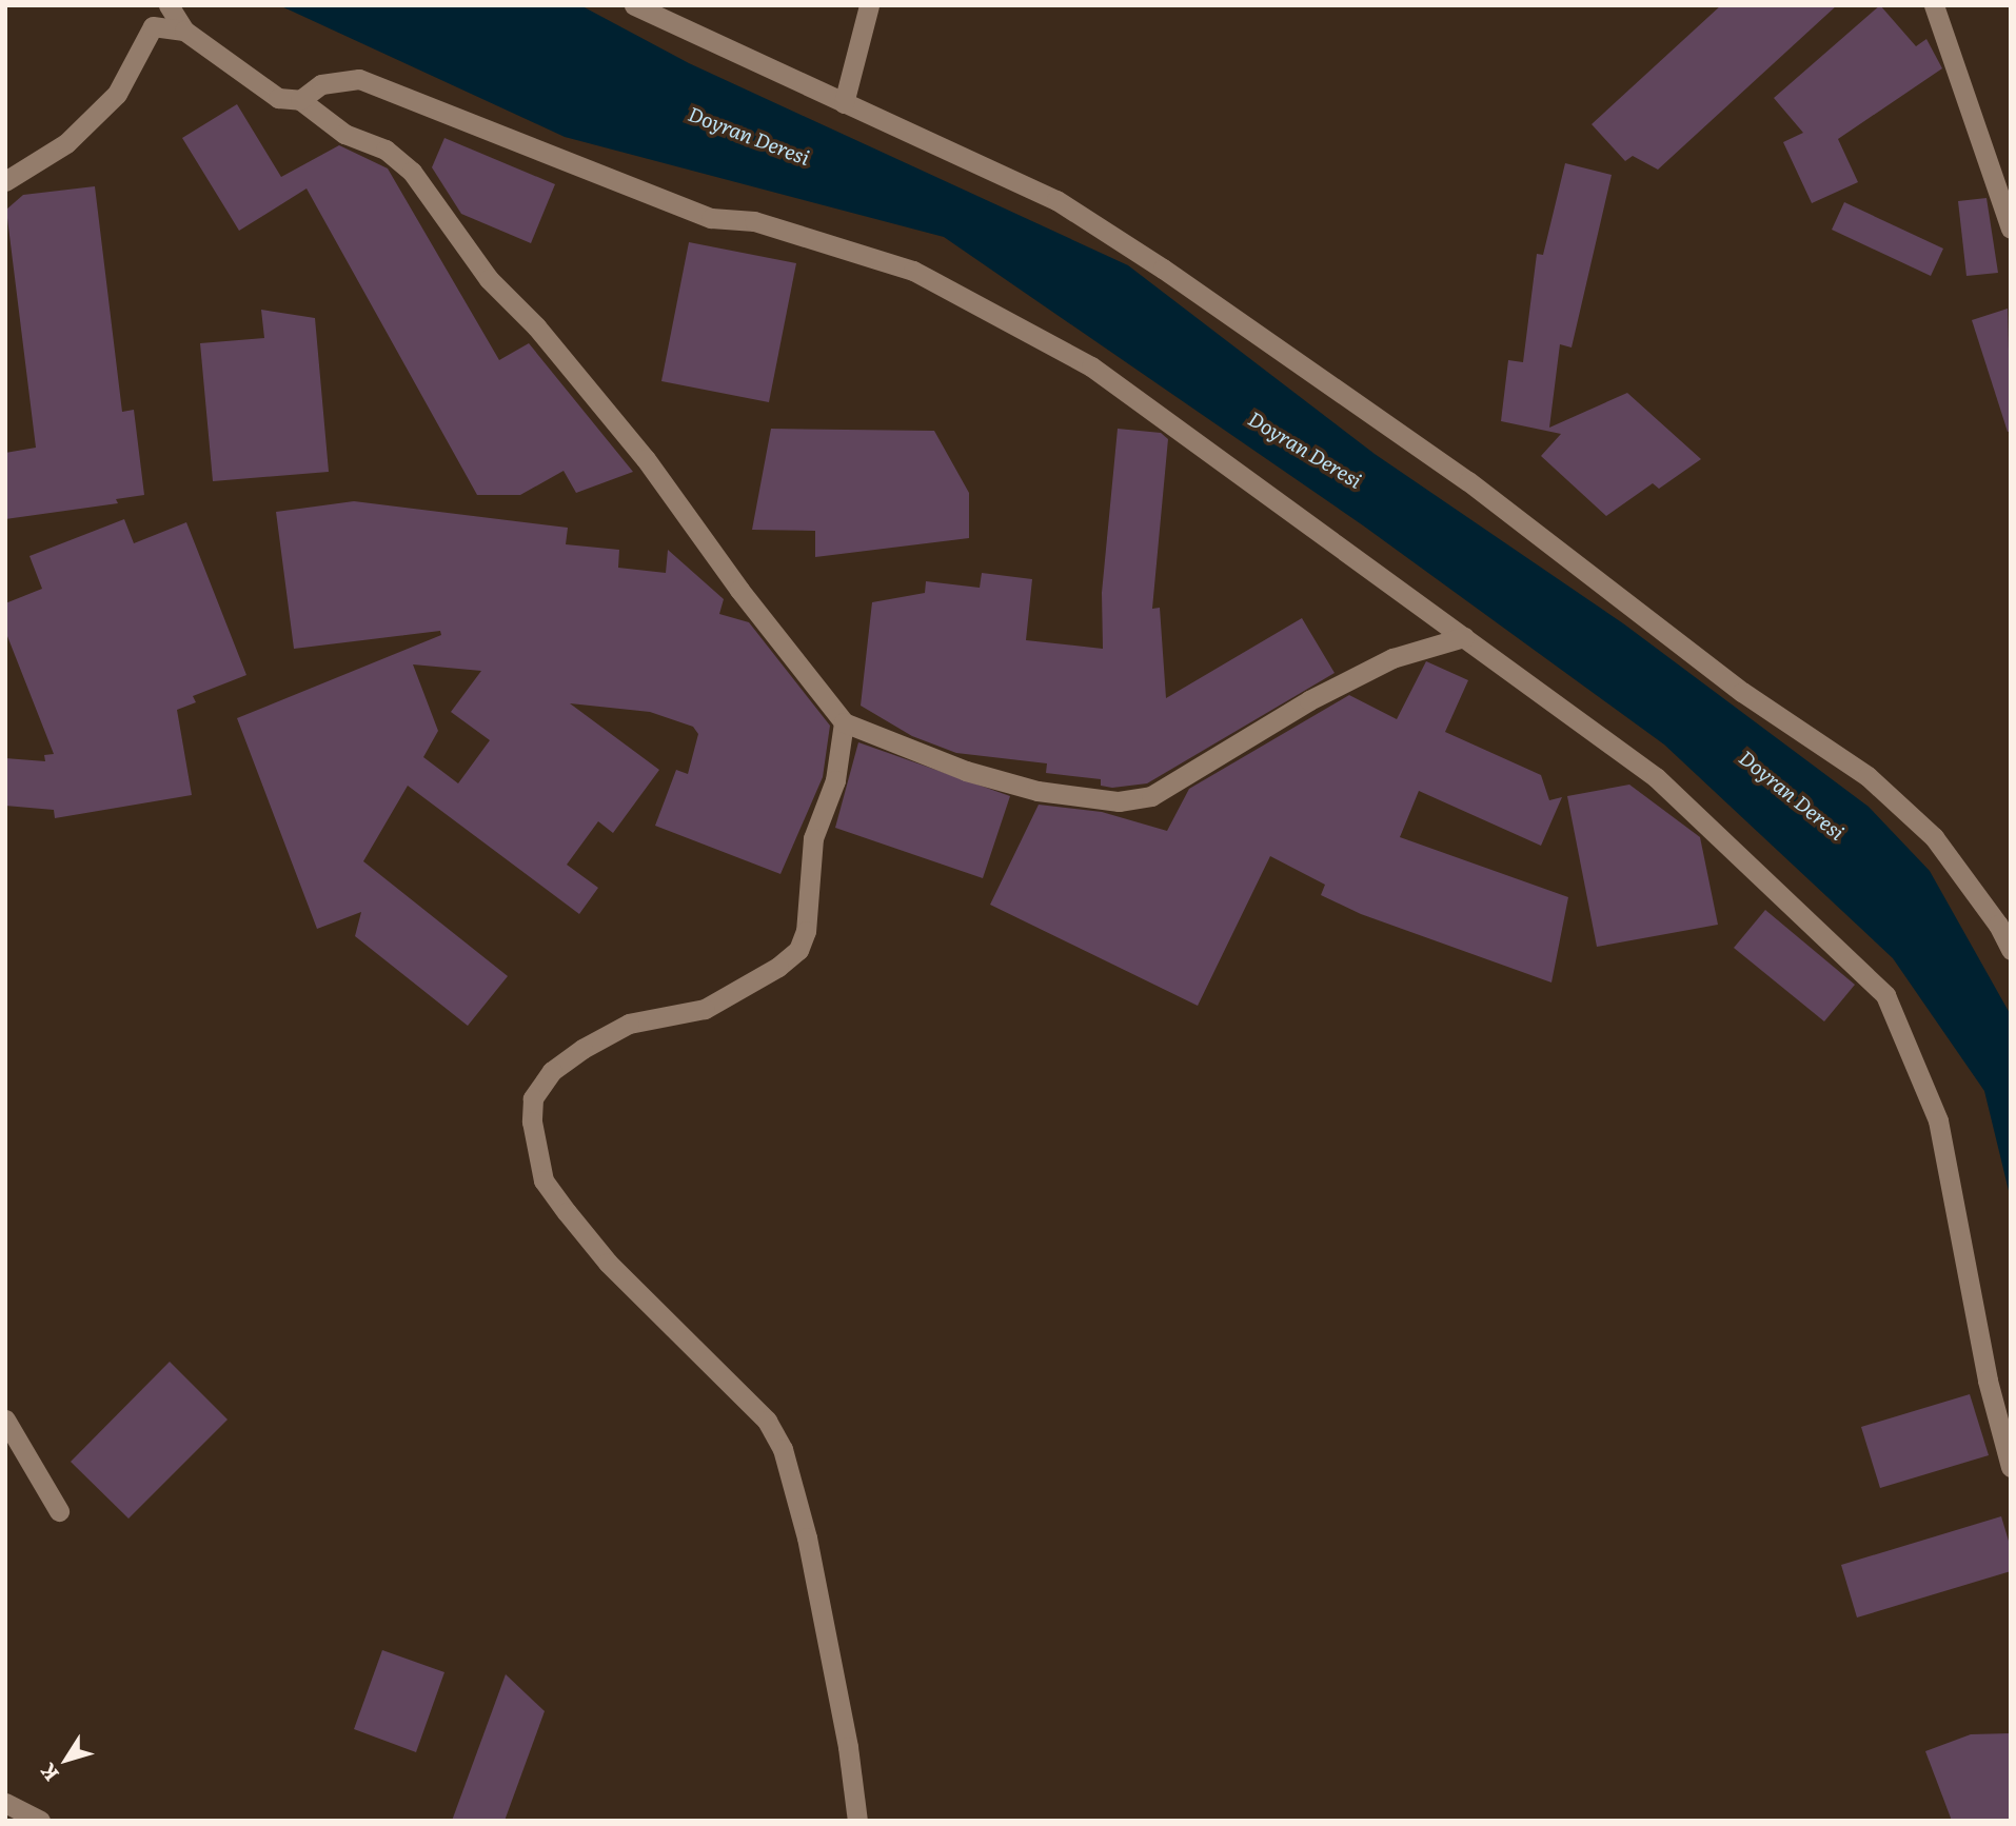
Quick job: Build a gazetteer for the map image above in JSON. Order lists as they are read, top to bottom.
{
  "water": ["Doyran Deresi"],
  "north": "bottom left"
}
